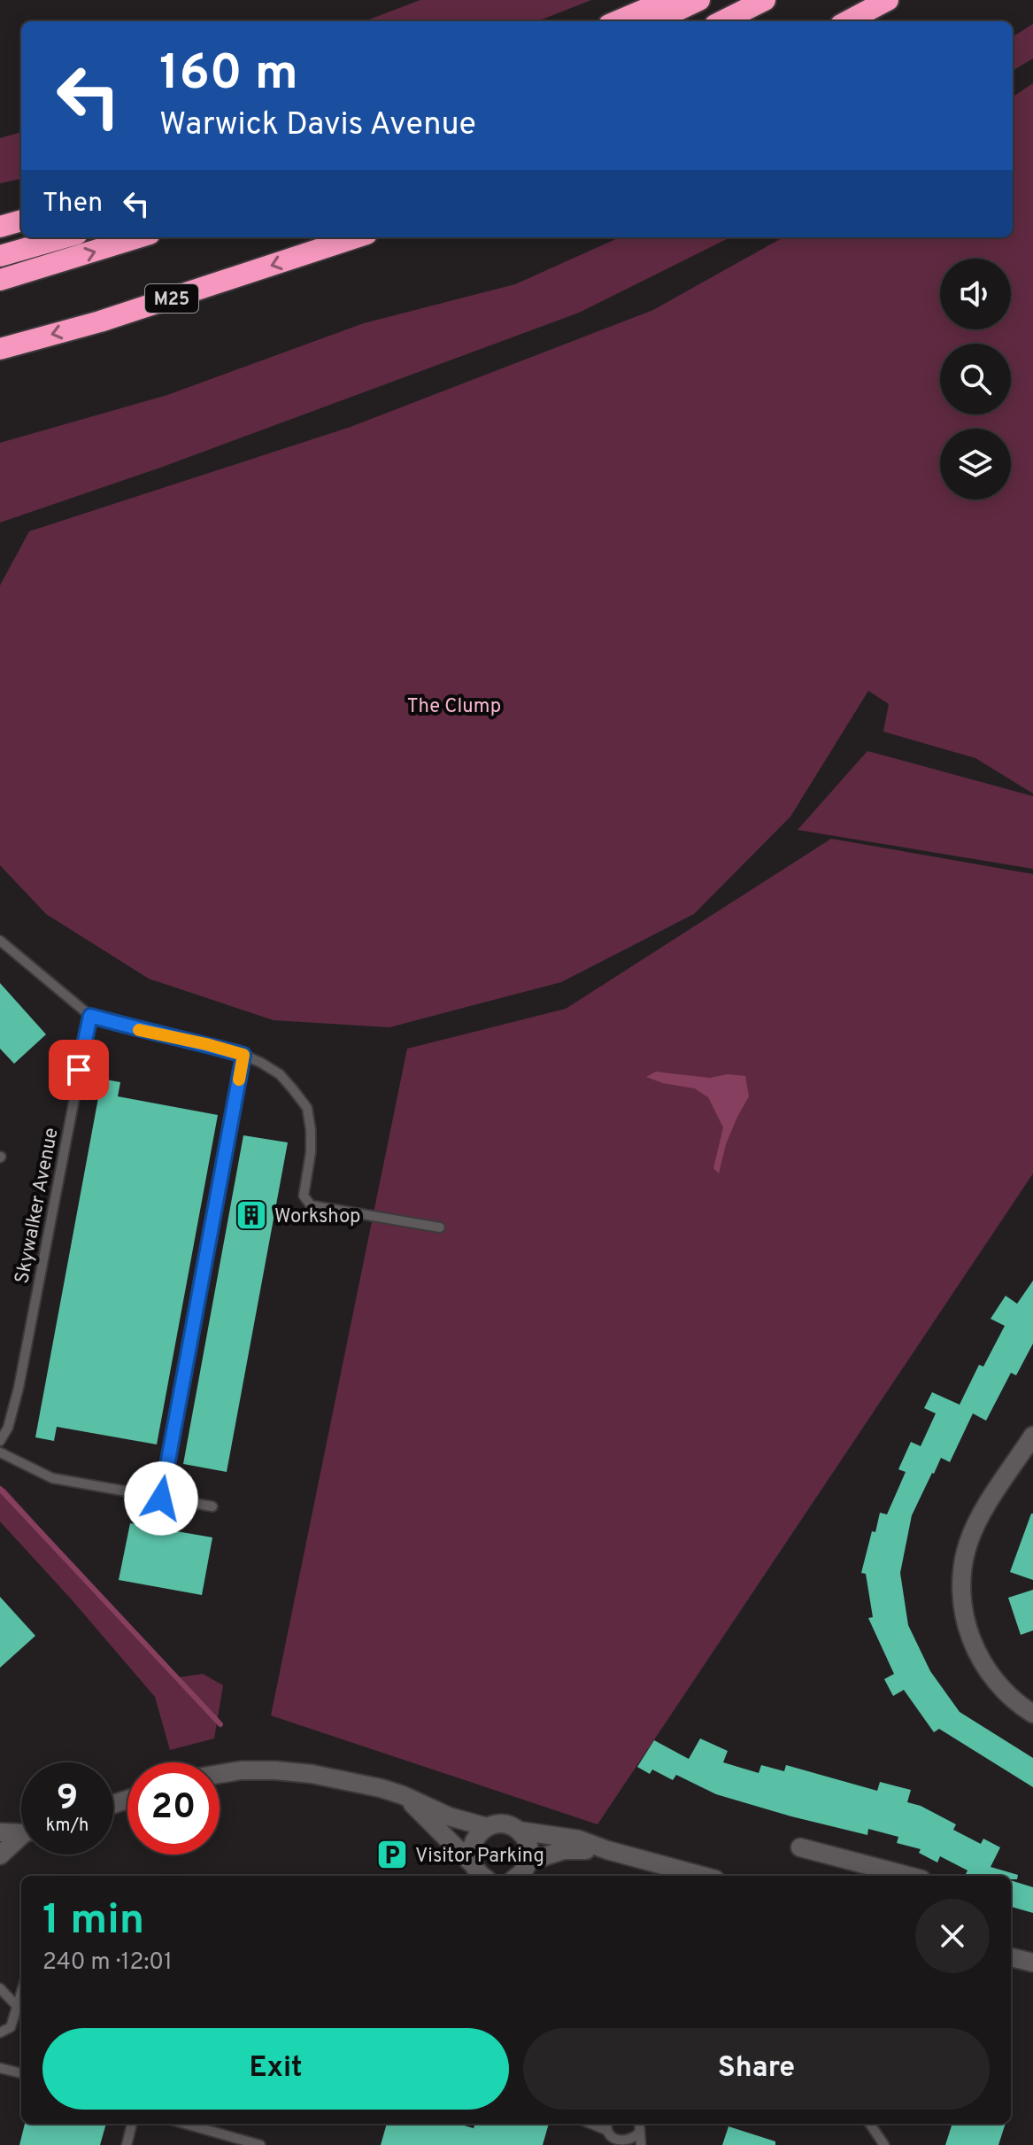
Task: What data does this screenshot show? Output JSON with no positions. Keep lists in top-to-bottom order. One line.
{"streets":{"highway":["M25"],"lane":["Skywalker Avenue"]},"parks":["The Clump"],"places":{"building":["Workshop"],"parking":["Visitor Parking"]},"page":{"turn":["160 m","Warwick Davis Avenue"],"then":"Then","speed":"9 km/h","limit":"20","heading":["1 min","240 m · 12:01"],"buttons":["Exit","Share"]}}
